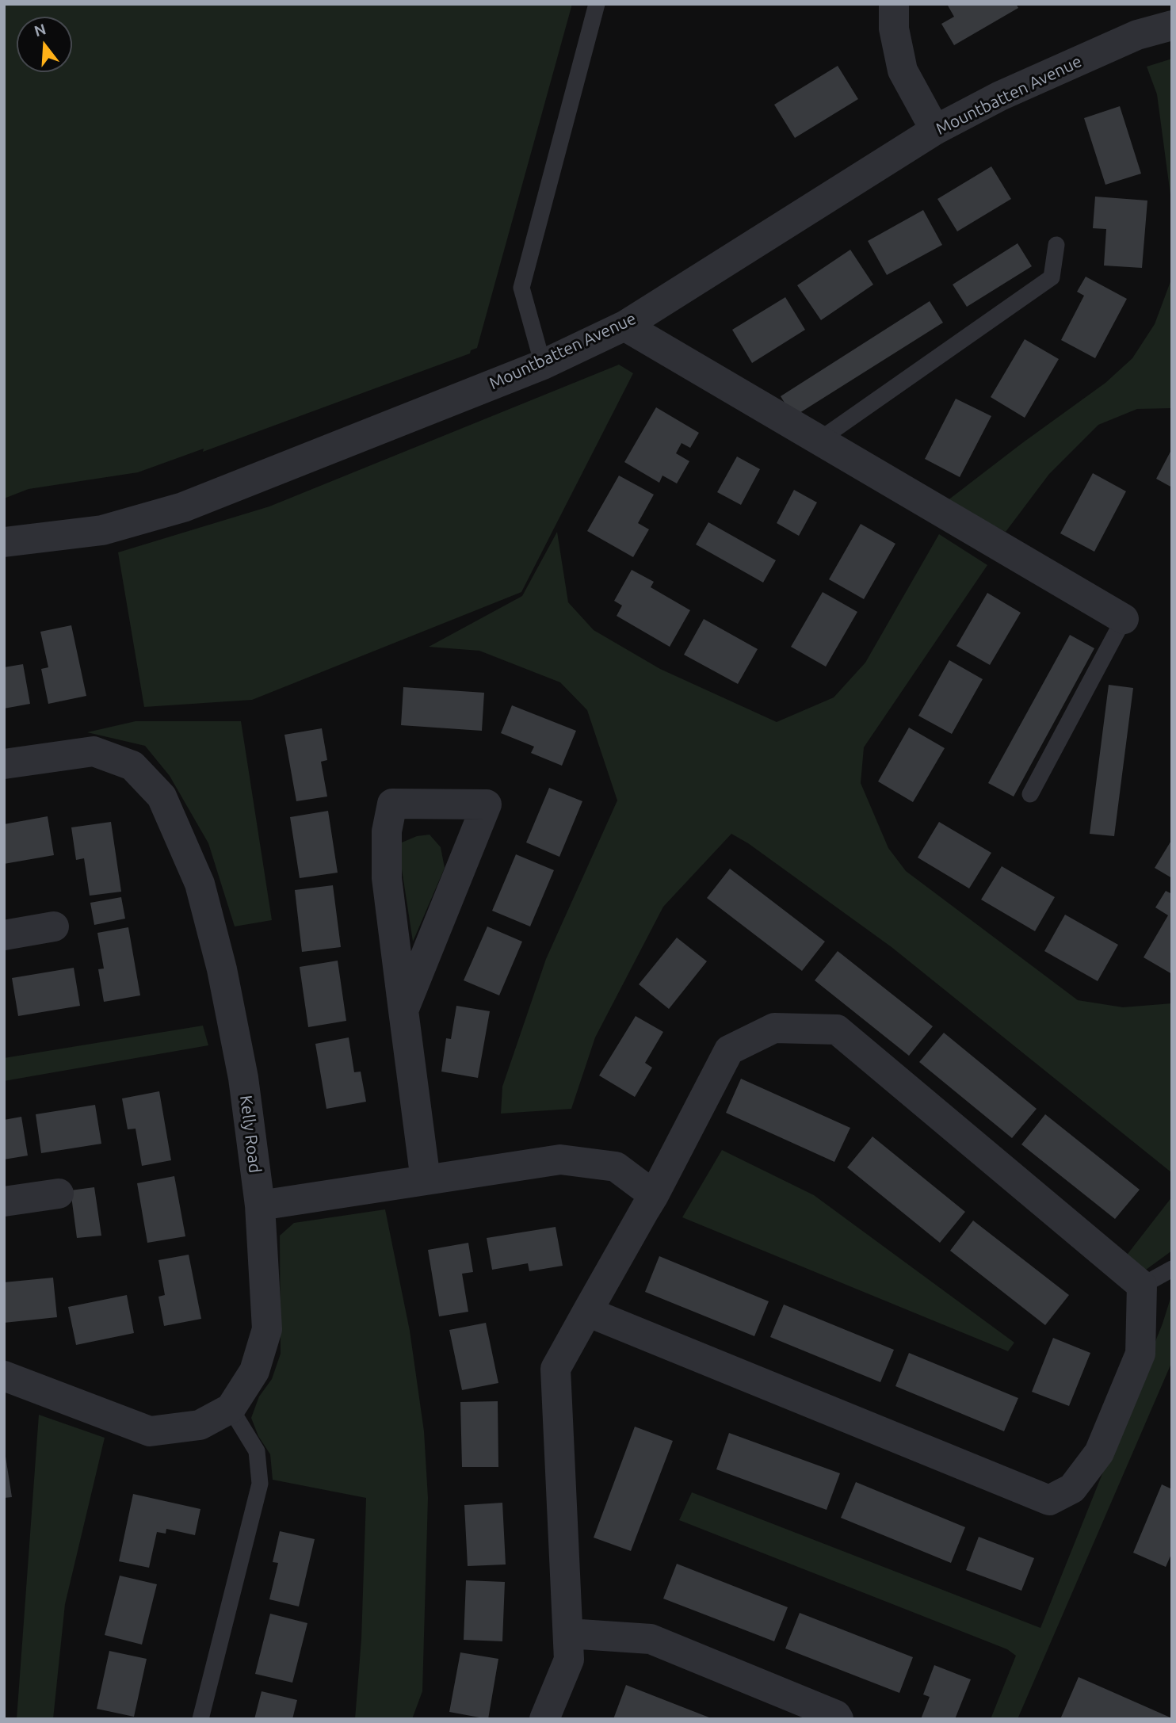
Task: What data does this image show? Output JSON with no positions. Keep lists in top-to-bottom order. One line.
{"streets":{"street":["Mountbatten Avenue","Kelly Road"]},"north":"top"}
